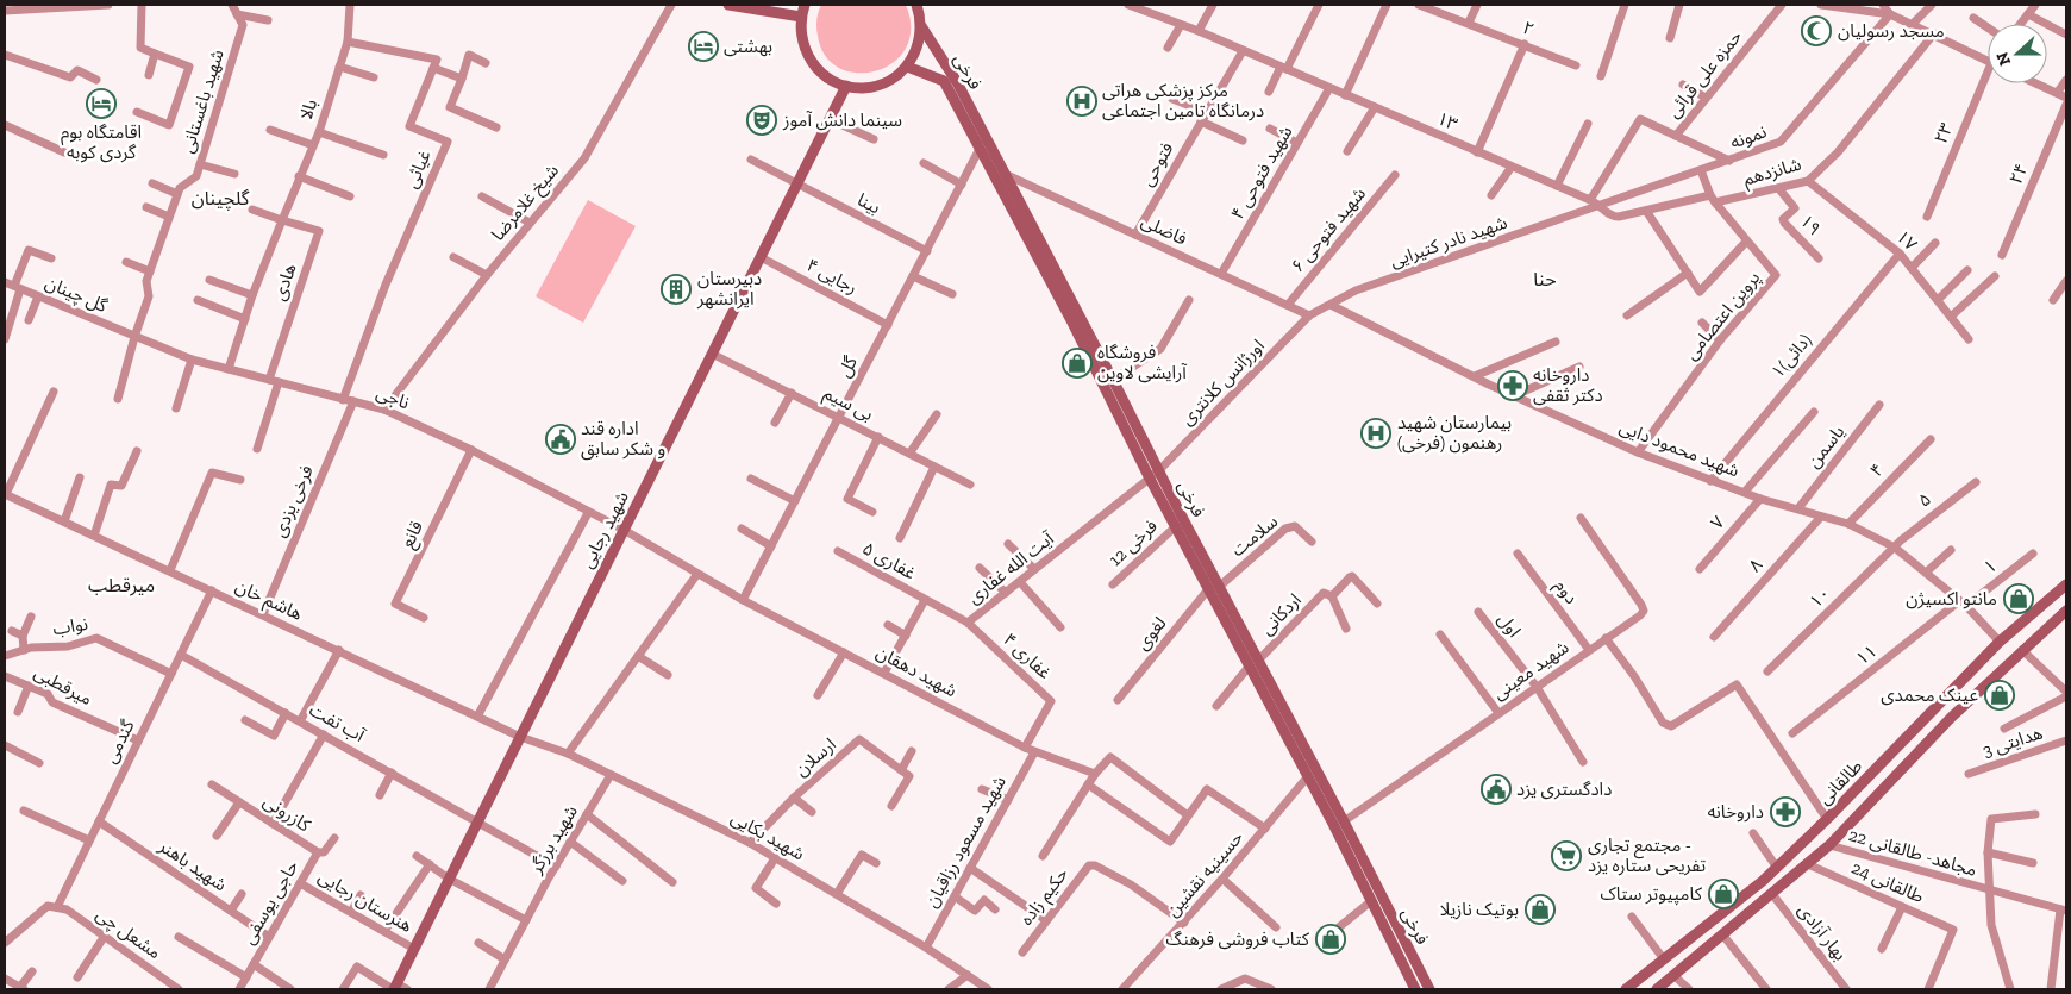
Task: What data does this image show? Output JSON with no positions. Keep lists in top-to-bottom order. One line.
{"streets":{"main road":["فرخی","شهید رجایی","طالقانی"],"street":["۲","حمزه علی قرائی","شهید باغستانی","بالا","۱۳","۲۳","نمونه","فتوحی","غیاثی","شانزدهم","شهید فتوحی ۴","۲۴","شیخ غلامرضا","بینا","۱۹","فاضلی","شهید فتوحی ۶","۱۷","شهید نادر کتیرایی","رجایی ۴","هادی","گل چینان","پروین اعتصامی","۱(دائی)","گل","اورژانس کلانتری","ناجی","بی سیم","یاسمن","شهید محمود دایی","۴","۵","فرخی یزدی","۷","قانع","سلامت","فرخی 12","غفاری ۵","۸","۱","آیت الله غفاری","دوم","۱۰","هاشم خان","اردکانی","اول","نواب","لغوی","۱۱","غفاری ۴","شهید معینی","شهید دهقان","میرقطبی","آب تفت","گندمی","هدایتی 3","ارسلان","کازرونی","شهید بکایی","شهید برزگر","شهید مسعود رزاقیان","مجاهد- طالقانی 22","شهید باهنر","حسینیه نقشین","طالقانی 24","حکیم زاده","هنرستان رجایی","حاجی یوسفی","بهار آزادی","مشعل چی"]},"crossings":[["فرخی","فاضلی"],["فرخی","گل"],["فرخی","اورژانس کلانتری"],["فرخی","سلامت"],["فرخی","فرخی 12"],["فرخی","آیت الله غفاری"],["فرخی","اردکانی"],["فرخی","لغوی"],["فرخی","شهید معینی"],["فرخی","حسینیه نقشین"],["شهید باغستانی","گل چینان"],["شهید باغستانی","ناجی"],["بالا","هادی"],["بالا","ناجی"],["۱۳","نمونه"],["۱۳","فتوحی"],["۱۳","شانزدهم"],["۱۳","شهید فتوحی ۴"],["۱۳","شهید نادر کتیرایی"],["نمونه","شانزدهم"],["نمونه","شهید نادر کتیرایی"],["نمونه","پروین اعتصامی"],["فتوحی","فاضلی"],["غیاثی","ناجی"],["شانزدهم","۱۹"],["شانزدهم","۱۷"],["شانزدهم","شهید نادر کتیرایی"],["شانزدهم","پروین اعتصامی"],["شهید فتوحی ۴","فاضلی"],["شیخ غلامرضا","ناجی"],["بینا","گل"],["بینا","شهید رجایی"],["فاضلی","شهید فتوحی ۶"],["فاضلی","شهید نادر کتیرایی"],["فاضلی","اورژانس کلانتری"],["۱۷","۱(دائی)"],["شهید نادر کتیرایی","اورژانس کلانتری"],["شهید نادر کتیرایی","شهید محمود دایی"],["رجایی ۴","گل"],["رجایی ۴","شهید رجایی"],["هادی","ناجی"],["گل چینان","ناجی"],["پروین اعتصامی","شهید محمود دایی"],["۱(دائی)","شهید محمود دایی"],["گل","بی سیم"],["گل","شهید دهقان"],["اورژانس کلانتری","آیت الله غفاری"],["ناجی","فرخی یزدی"],["ناجی","شهید رجایی"],["ناجی","قانع"],["ناجی","شهید دهقان"],["بی سیم","شهید رجایی"],["یاسمن","شهید محمود دایی"],["شهید محمود دایی","۴"],["شهید محمود دایی","۵"],["شهید محمود دایی","۷"],["شهید محمود دایی","۸"],["شهید محمود دایی","۱"],["شهید محمود دایی","۱۰"],["شهید محمود دایی","۱۱"],["شهید محمود دایی","طالقانی"],["۵","۱۰"],["فرخی یزدی","هاشم خان"],["شهید رجایی","هاشم خان"],["شهید رجایی","شهید دهقان"],["شهید رجایی","آب تفت"],["شهید رجایی","شهید بکایی"],["شهید رجایی","هنرستان رجایی"],["سلامت","لغوی"],["غفاری ۵","آیت الله غفاری"],["۱","۱۱"],["آیت الله غفاری","غفاری ۴"],["دوم","شهید معینی"],["هاشم خان","گندمی"],["هاشم خان","شهید بکایی"],["اول","شهید معینی"],["نواب","گندمی"],["غفاری ۴","شهید دهقان"],["شهید دهقان","شهید مسعود رزاقیان"],["میرقطبی","گندمی"],["آب تفت","گندمی"],["آب تفت","شهید برزگر"],["گندمی","شهید باهنر"],["گندمی","مشعل چی"],["ارسلان","شهید بکایی"],["طالقانی","مجاهد- طالقانی 22"],["طالقانی","طالقانی 24"],["طالقانی","بهار آزادی"],["کازرونی","حاجی یوسفی"],["شهید بکایی","شهید برزگر"],["شهید بکایی","شهید مسعود رزاقیان"],["شهید باهنر","حاجی یوسفی"],["حسینیه نقشین","حکیم زاده"],["هنرستان رجایی","حاجی یوسفی"]],"districts":["گلچینان","حنا","میرقطب"],"places":{"mosque":["مسجد رسولیان"],"hotel":["بهشتی","اقامتگاه بوم گردی کوبه"],"hospital":["مرکز پزشکی هراتی درمانگاه تامین اجتماعی","بیمارستان شهید رهنمون (فرخی)"],"theatre":["سینما دانش آموز"],"building":["دبیرستان ایرانشهر"],"shop":["فروشگاه آرایشی لاوین","مانتو اكسيژن","عینک محمدی","کامپیوتر ستاک","بوتیک نازیلا","کتاب فروشی فرهنگ"],"pharmacy":["داروخانه دکتر ثقفی","داروخانه"],"public building":["اداره قند و شکر سابق","دادگستری یزد"],"supermarket":["مجتمع تجاری - تفریحی ستاره یزد"]},"north":"left"}
